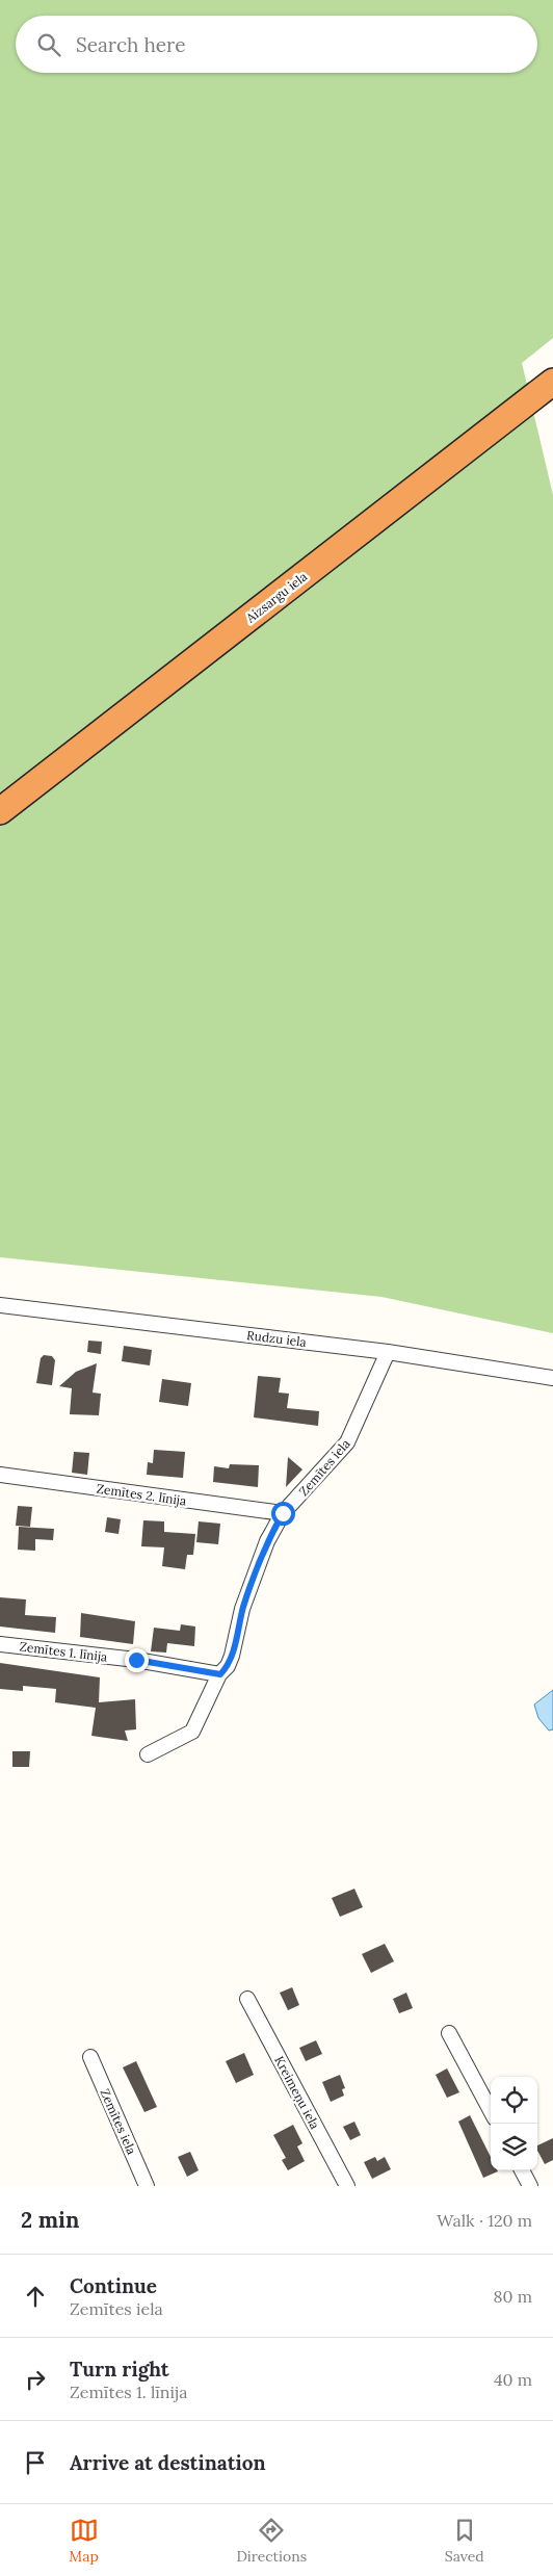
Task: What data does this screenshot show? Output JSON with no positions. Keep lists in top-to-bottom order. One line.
{"streets":{"highway":["Aizsargu iela"],"street":["Rudzu iela","Zemītes iela","Zemītes 2. līnija","Zemītes 1. līnija","Kreimeņu iela"]},"crossings":[["Rudzu iela","Zemītes iela"],["Zemītes iela","Zemītes 2. līnija"],["Zemītes iela","Zemītes 1. līnija"]],"page":{"search":"Search here","heading":["2 min","Walk · 120 m"],"list":[["Continue","Zemītes iela","80 m"],["Turn right","Zemītes 1. līnija","40 m"],"Arrive at destination"],"nav":["Map","Directions","Saved"]}}
